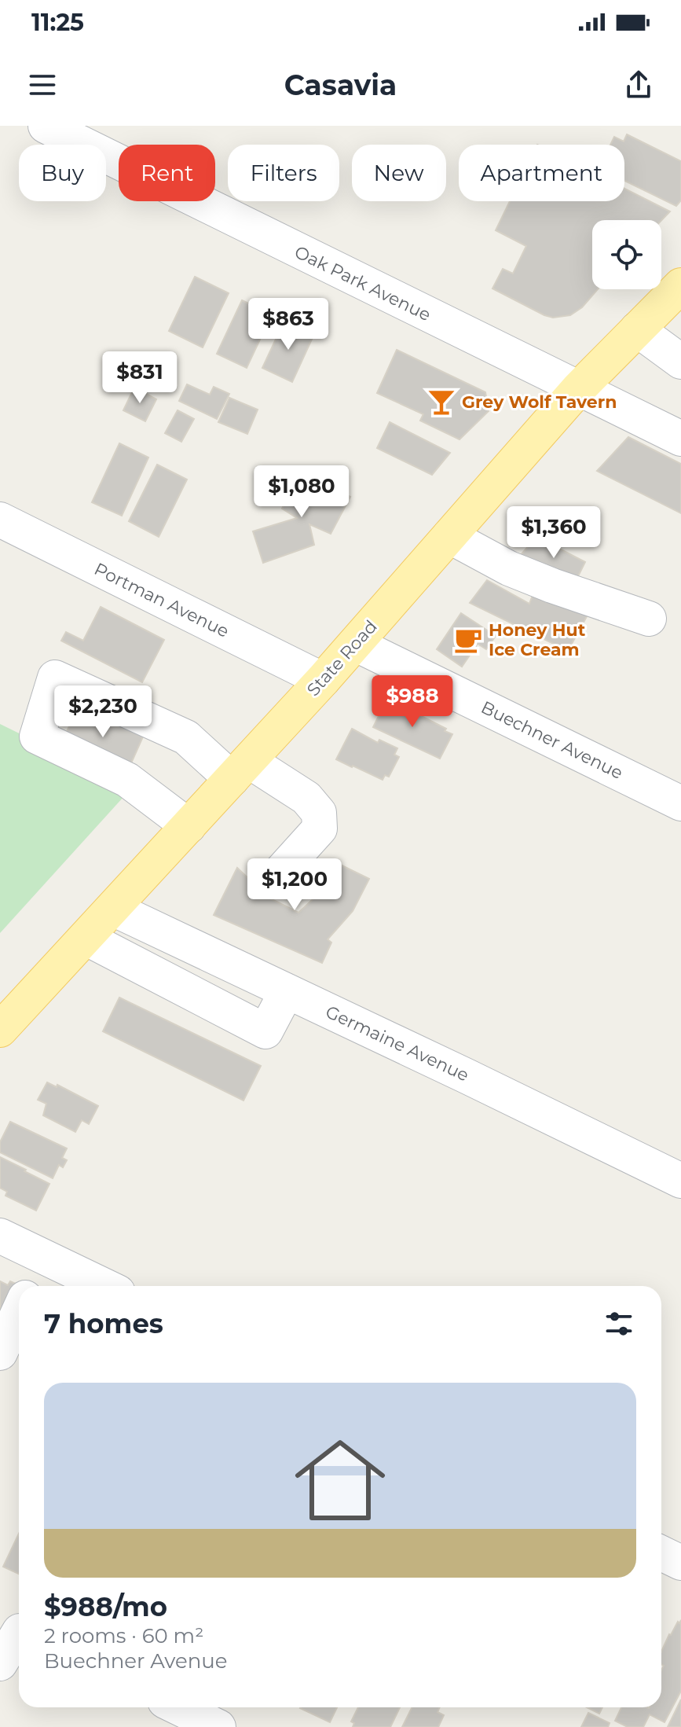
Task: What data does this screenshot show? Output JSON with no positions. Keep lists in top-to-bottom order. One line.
{"streets":{"main road":["State Road"],"street":["Oak Park Avenue","Portman Avenue","Buechner Avenue","Germaine Avenue"]},"crossings":[["Oak Park Avenue","State Road"],["Portman Avenue","State Road"],["State Road","Buechner Avenue"],["State Road","Germaine Avenue"]],"places":{"bar":["Grey Wolf Tavern"],"cafe":["Honey Hut Ice Cream"]},"page":{"status":"11:25","header":"Casavia","chip":["Buy","Rent","Filters","New","Apartment"],"price":["$863","$831","$1,080","$1,360","$988","$2,230","$1,200"],"heading":"7 homes","list":[{"name":"$988/mo","note":"2 rooms · 60 m² · Buechner Avenue"}]}}
